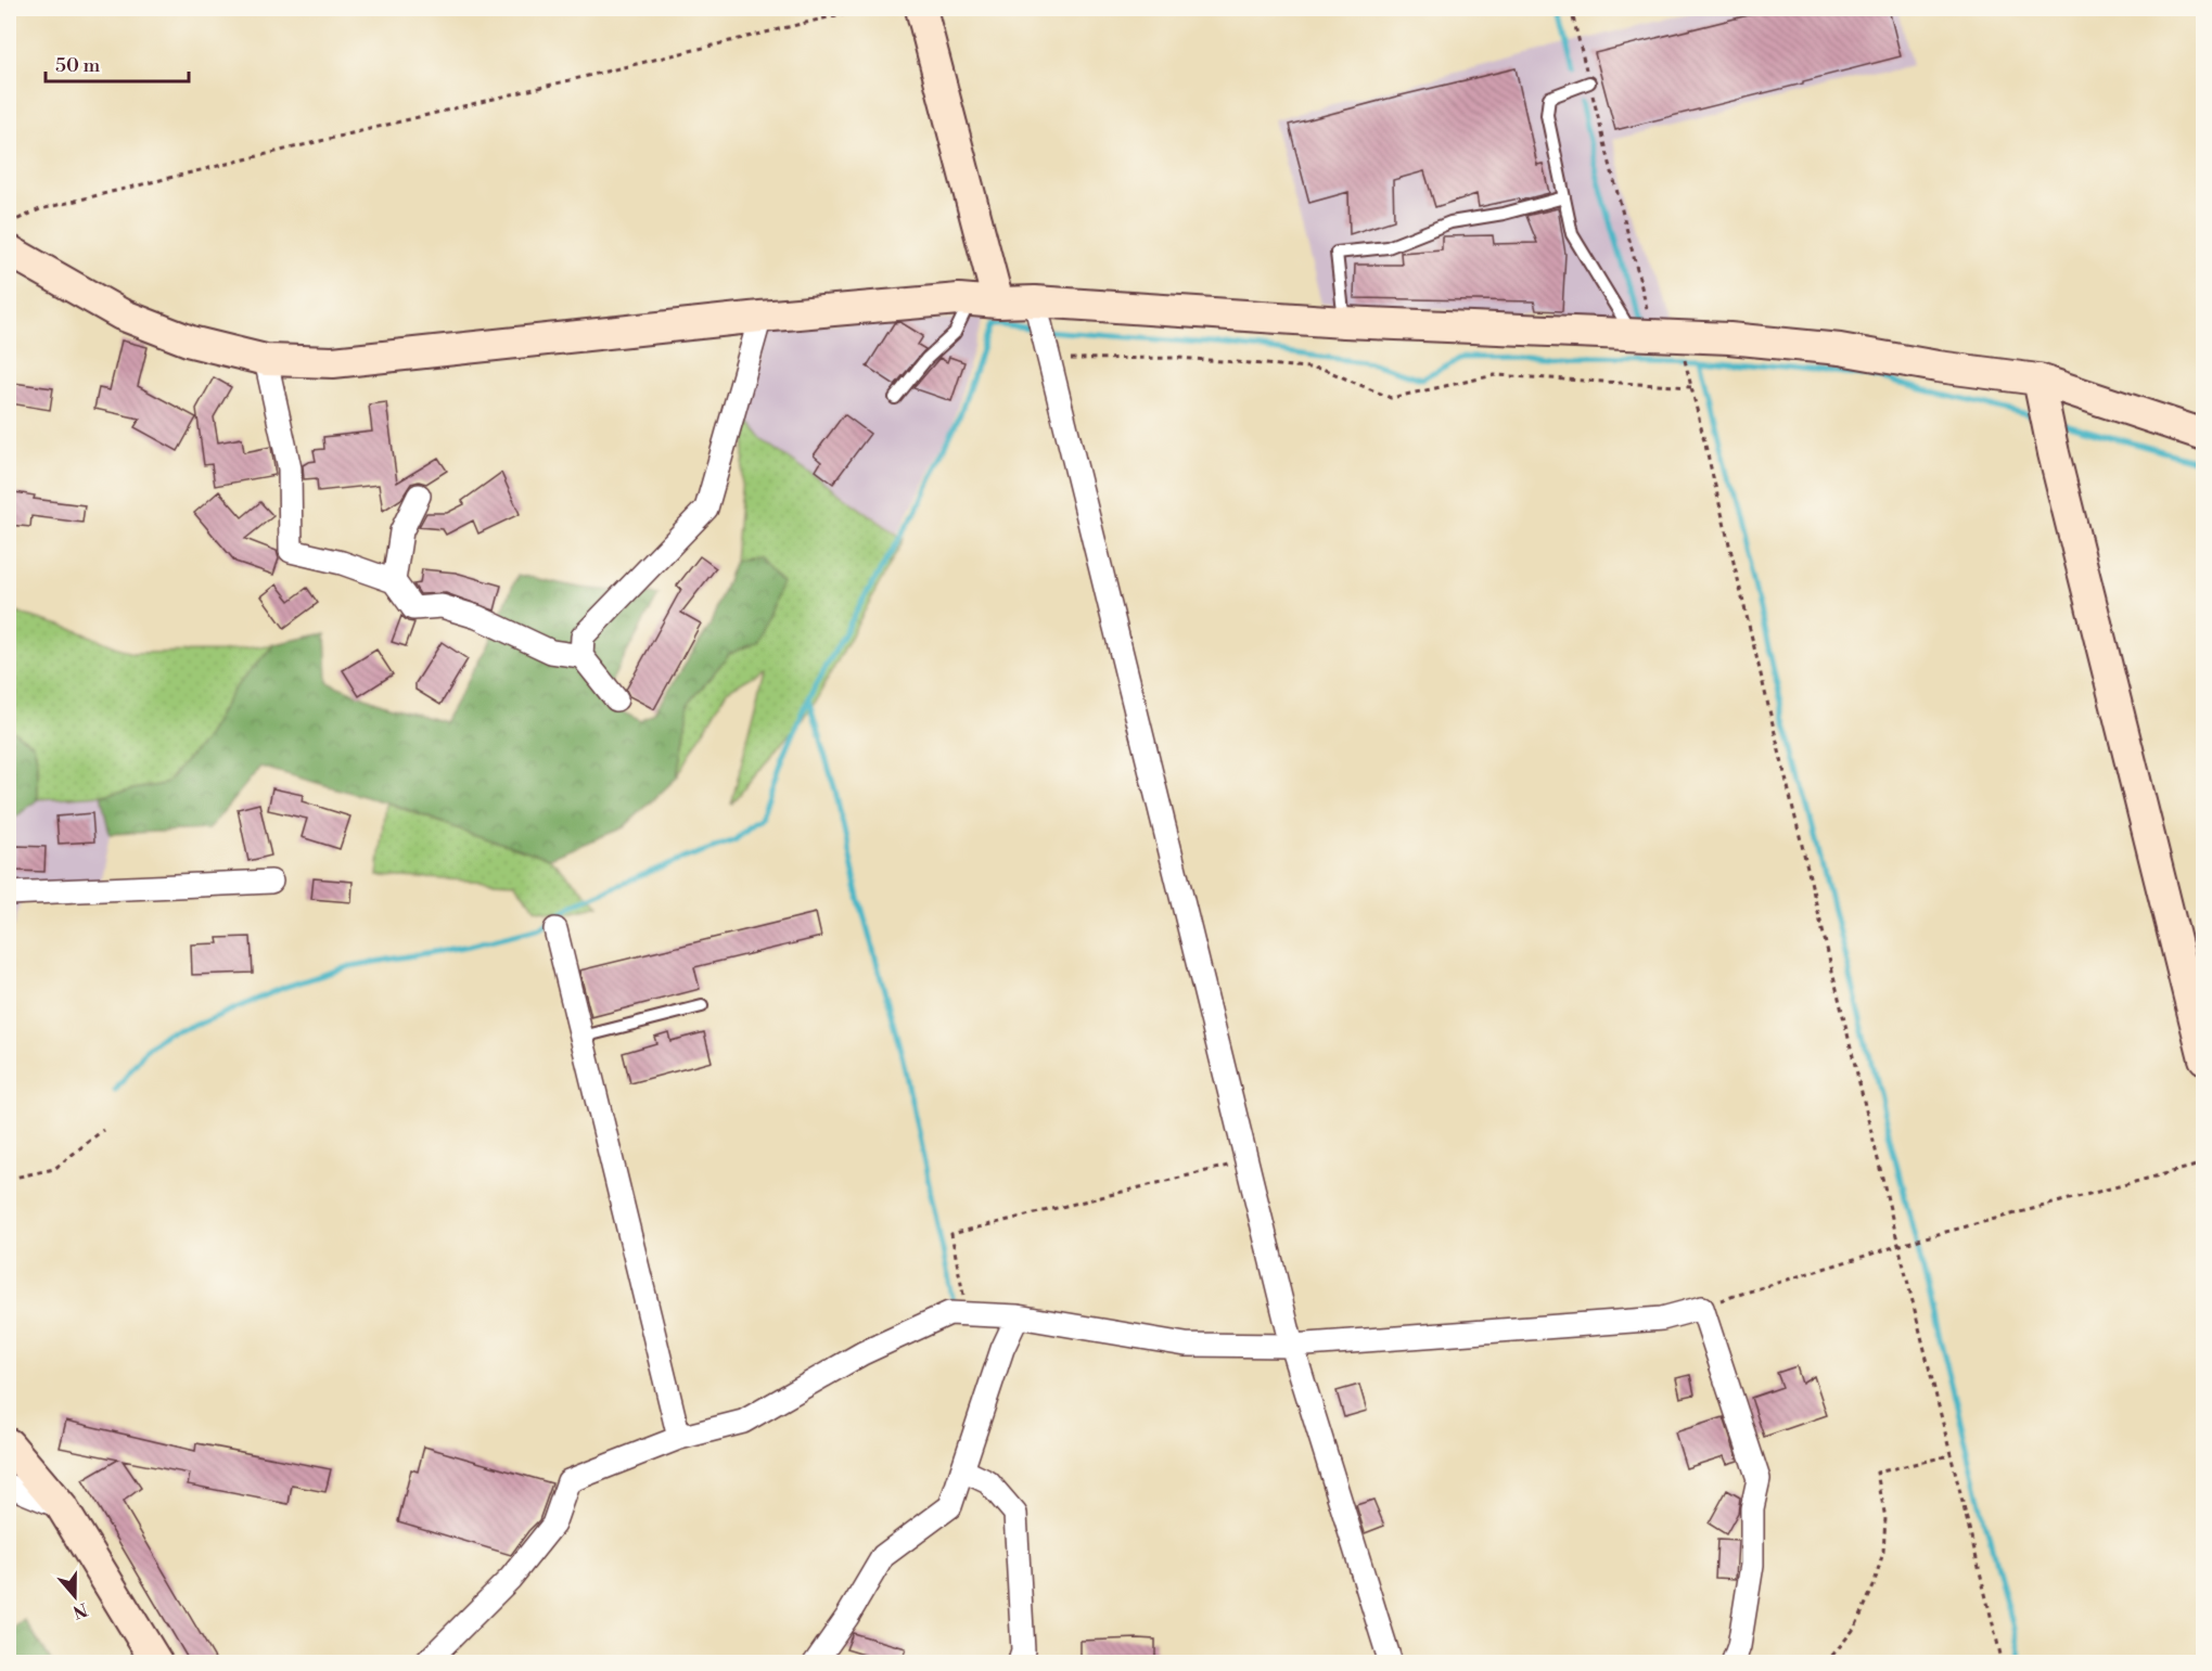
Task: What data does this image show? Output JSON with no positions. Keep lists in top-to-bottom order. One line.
{"scale_bar":"50 m","north":"bottom"}
